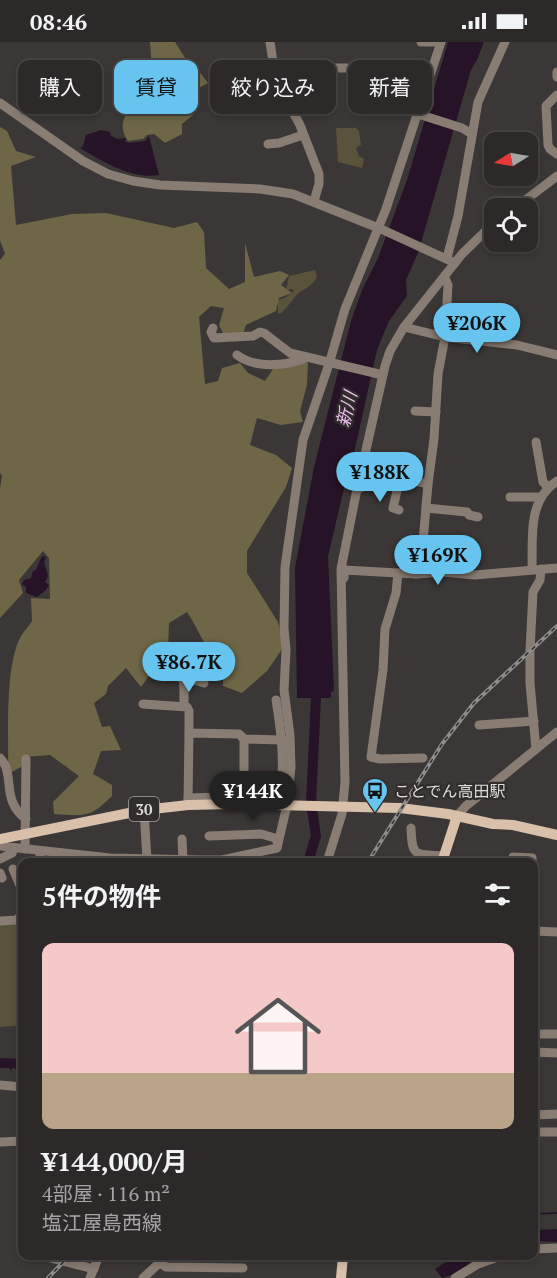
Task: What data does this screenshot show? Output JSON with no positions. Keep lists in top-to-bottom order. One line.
{"streets":{"main road":["30"]},"water":["新川"],"places":{"bus stop":["ことでん高田駅"]},"north":"left","page":{"status":"08:46","chip":["購入","賃貸","絞り込み","新着"],"price":["¥206K","¥188K","¥169K","¥86.7K","¥144K"],"heading":"5件の物件","list":[{"name":"¥144,000/月","note":"4部屋 · 116 m² · 塩江屋島西線"}]}}
